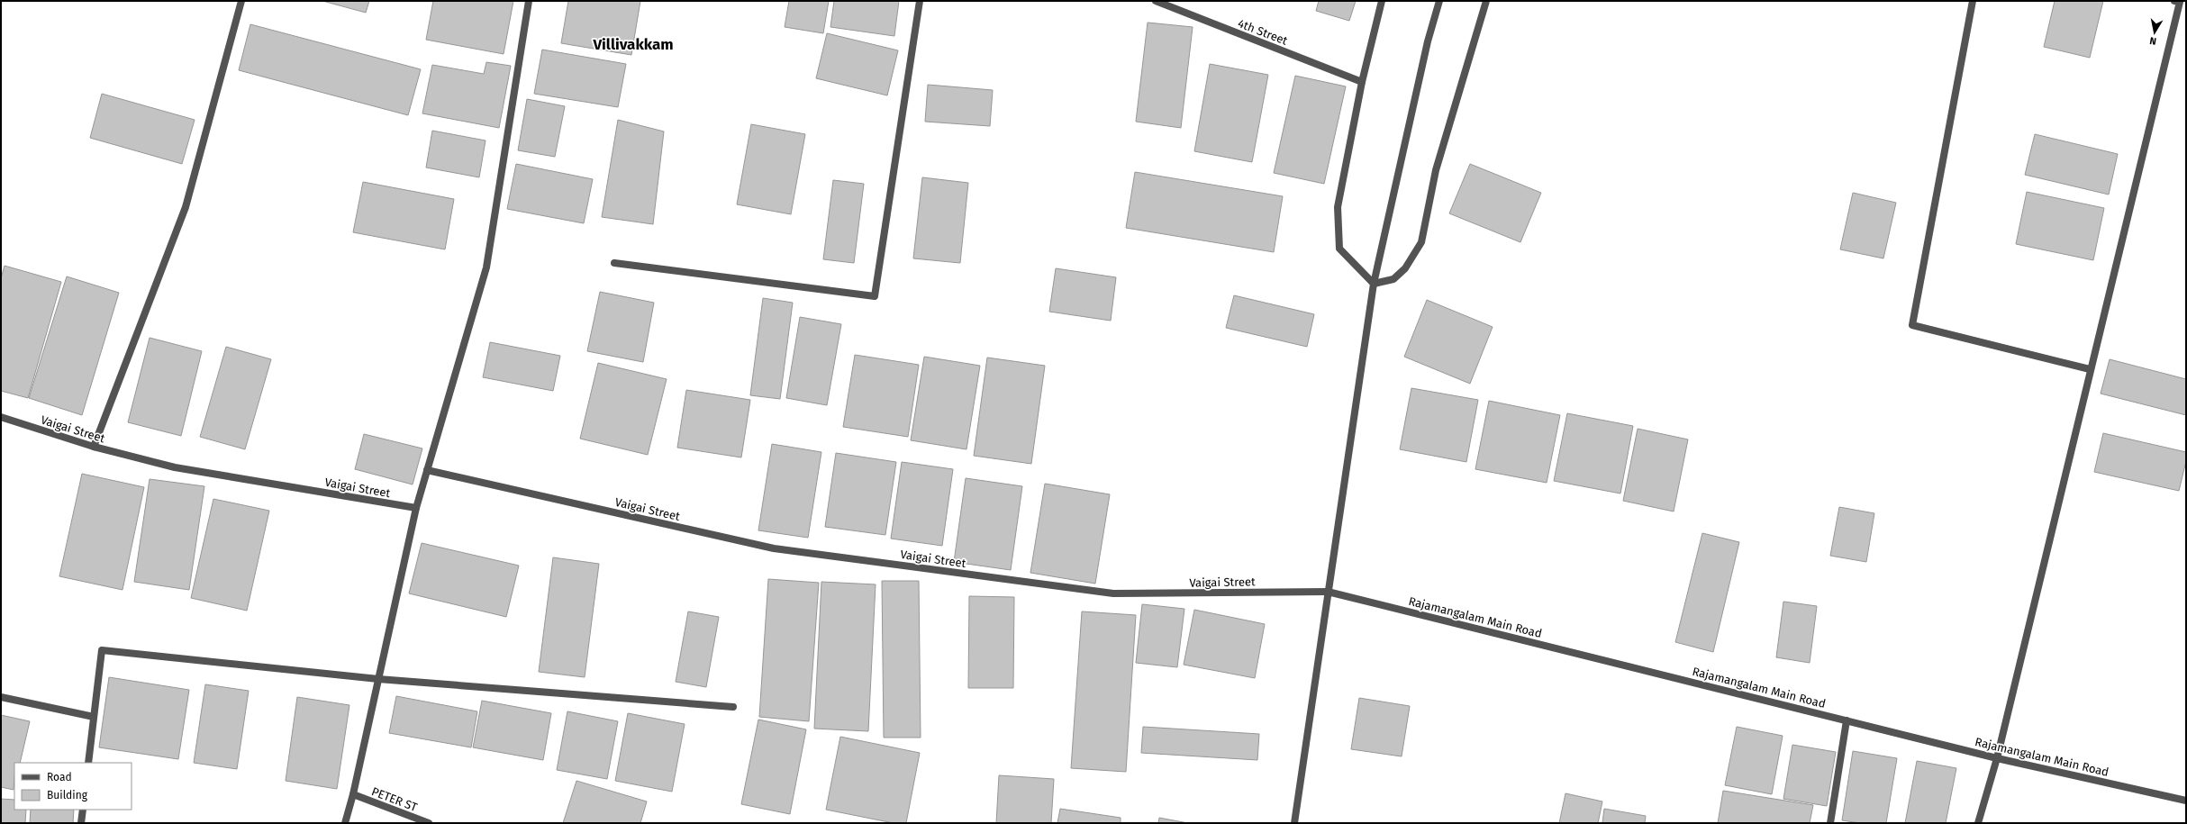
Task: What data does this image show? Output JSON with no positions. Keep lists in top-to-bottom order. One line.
{"streets":{"street":["4th Street","Vaigai Street","Rajamangalam Main Road","PETER ST"]},"crossings":[["Vaigai Street","Rajamangalam Main Road"]],"districts":["Villivakkam"],"legend":["Road","Building"],"north":"bottom"}
